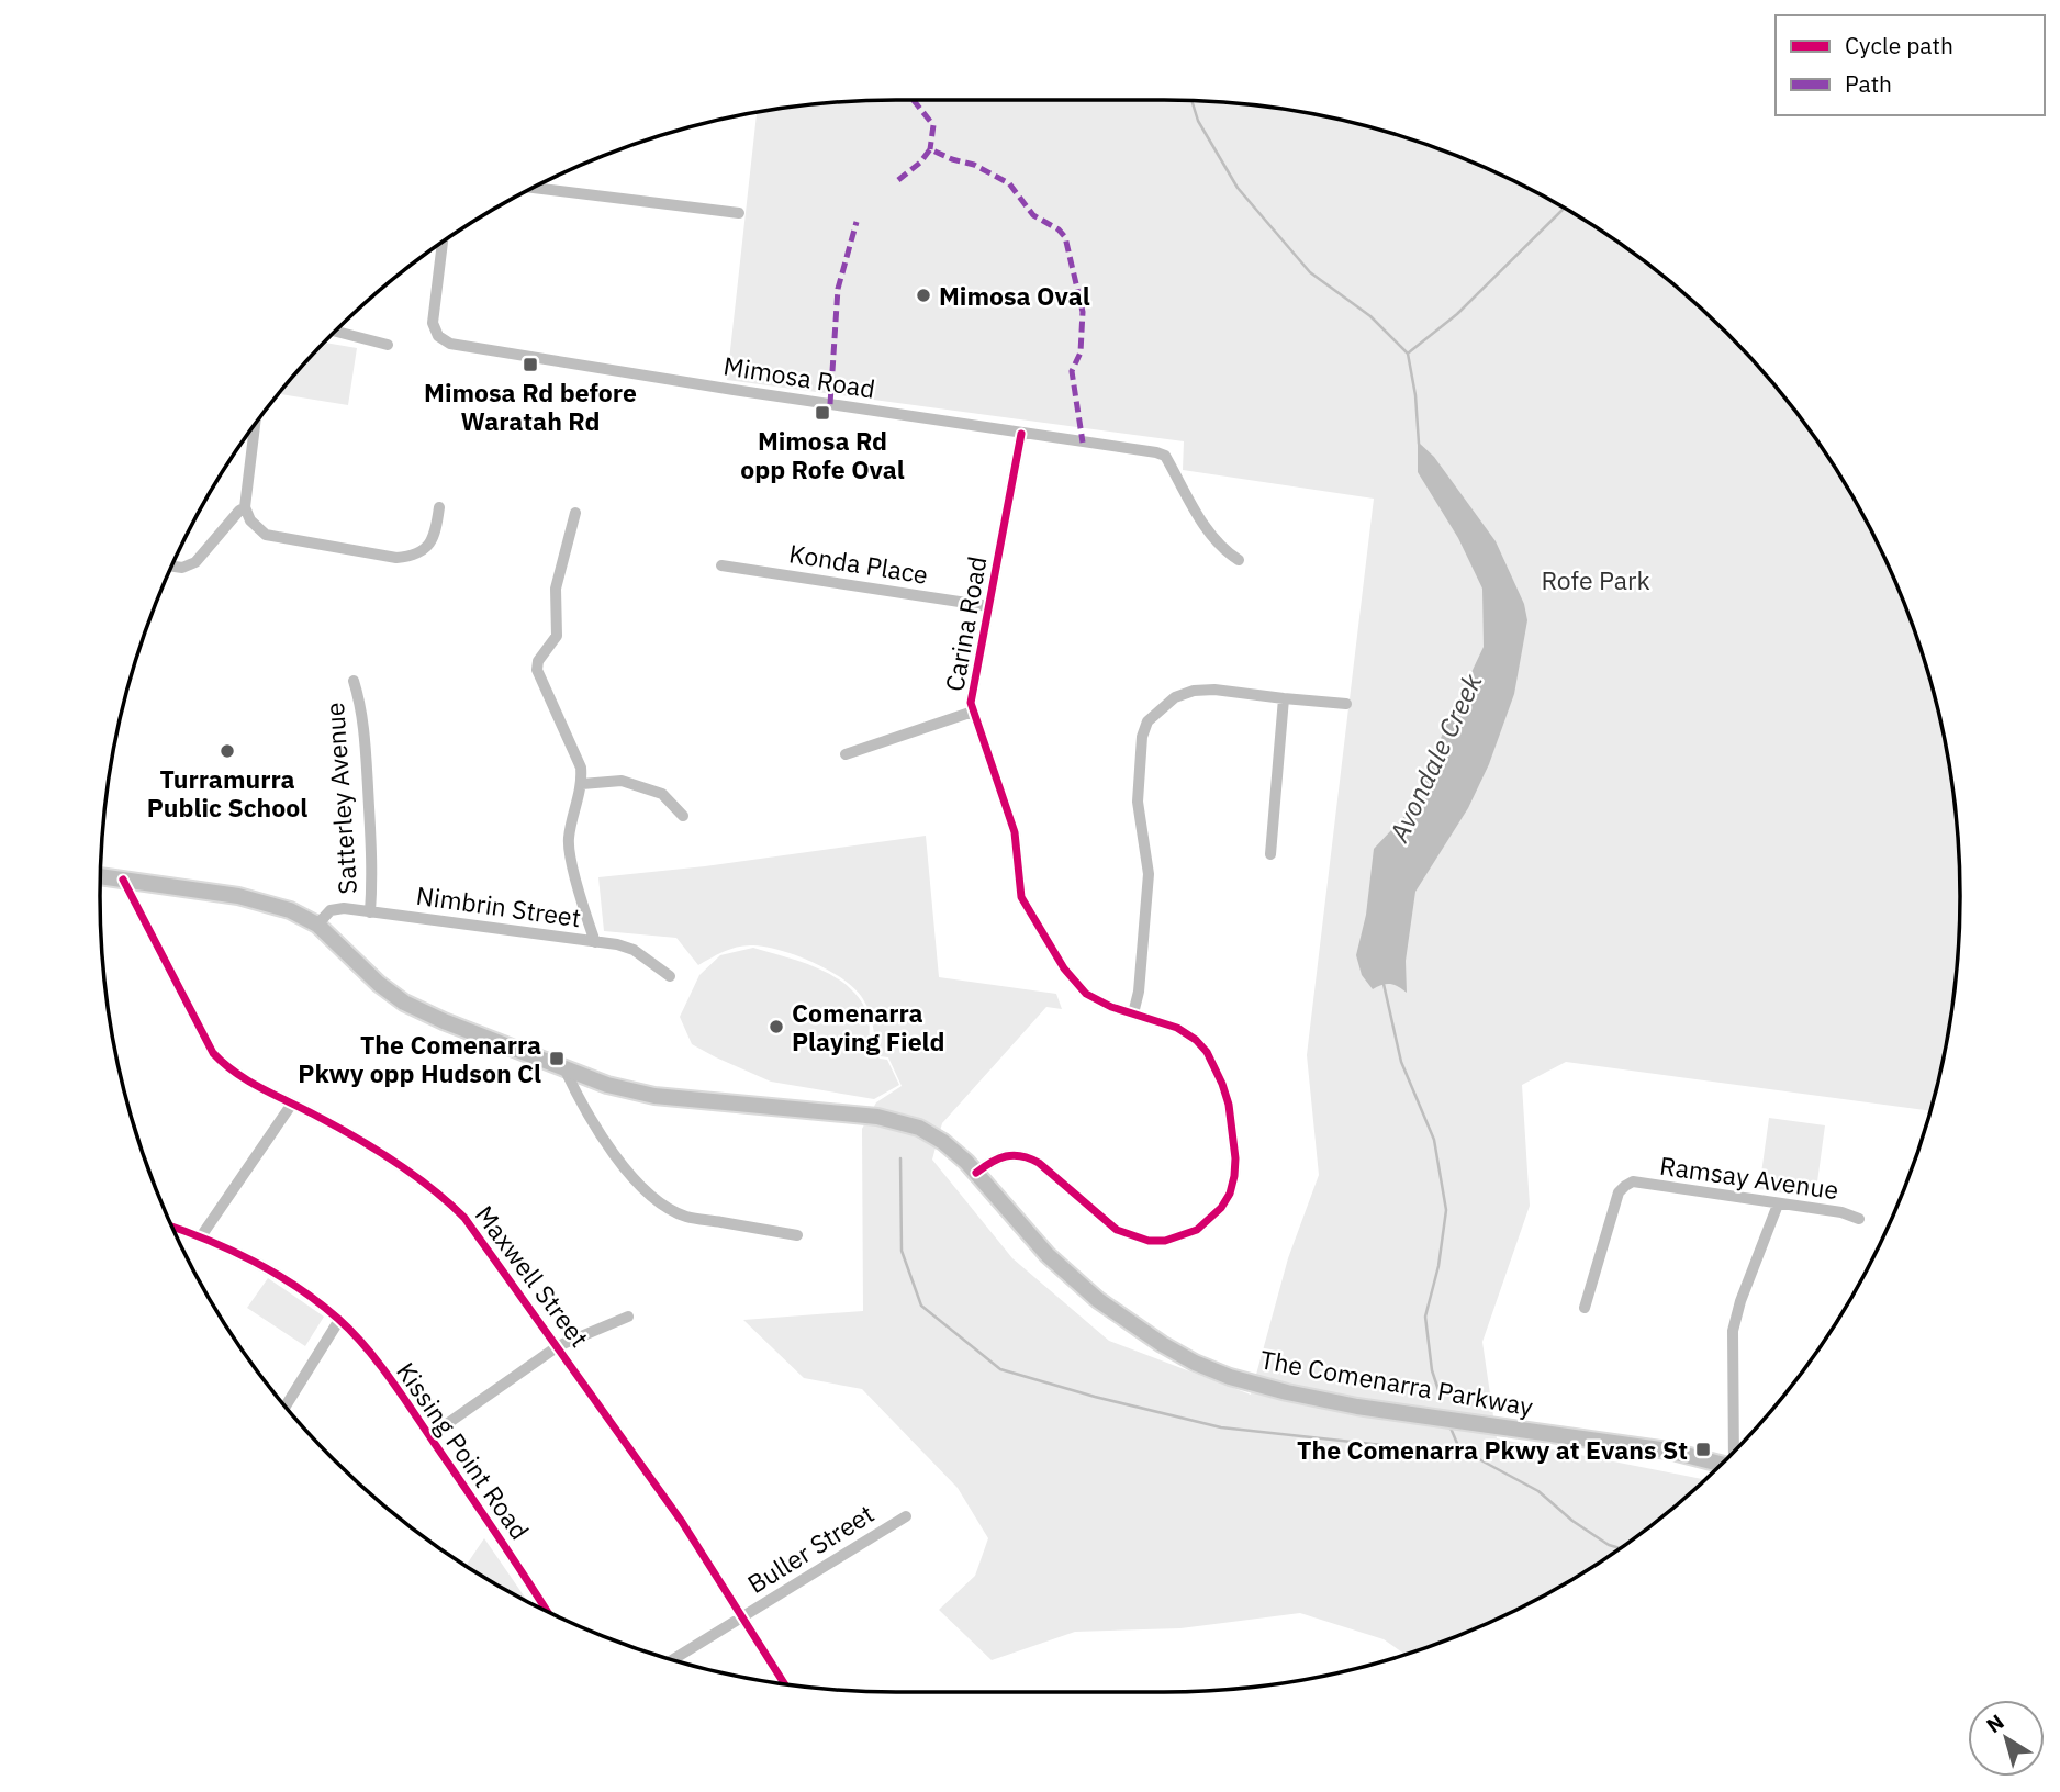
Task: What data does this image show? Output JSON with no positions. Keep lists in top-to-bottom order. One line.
{"streets":{"main road":["The Comenarra Parkway"],"street":["Mimosa Road","Konda Place","Carina Road","Satterley Avenue","Nimbrin Street","Ramsay Avenue","Maxwell Street","Kissing Point Road","Buller Street"]},"crossings":[["Mimosa Road","Carina Road"],["Konda Place","Carina Road"],["Satterley Avenue","Nimbrin Street"],["Nimbrin Street","The Comenarra Parkway"],["Maxwell Street","The Comenarra Parkway"],["Maxwell Street","Buller Street"]],"water":["Avondale Creek"],"parks":["Rofe Park"],"places":{"other":["Mimosa Oval","Turramurra Public School","Comenarra Playing Field"],"transit":["Mimosa Rd before Waratah Rd","Mimosa Rd opp Rofe Oval","The Comenarra Pkwy opp Hudson Cl","The Comenarra Pkwy at Evans St"]},"legend":["Cycle path","Path"],"north":"top left"}
